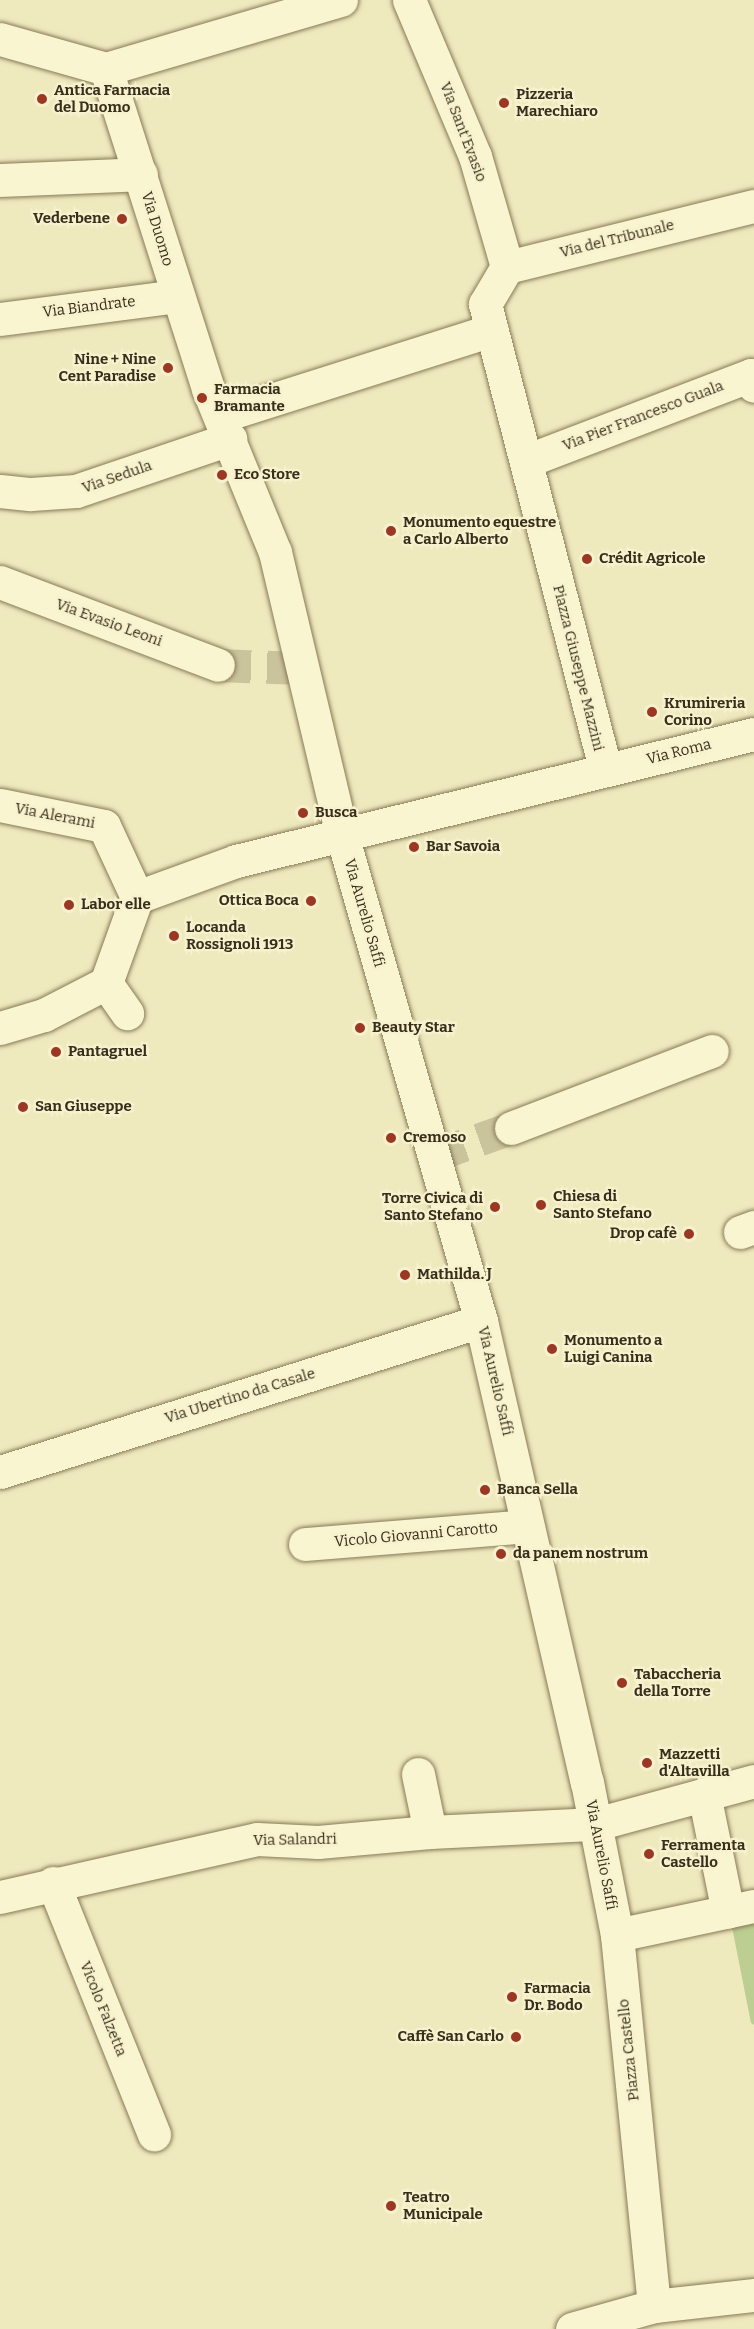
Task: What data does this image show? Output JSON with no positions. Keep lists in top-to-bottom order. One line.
{"streets":{"street":["Via Sant'Evasio","Via Duomo","Via del Tribunale","Via Biandrate","Via Pier Francesco Guala","Via Sedula","Via Evasio Leoni","Piazza Giuseppe Mazzini","Via Roma","Via Alerami","Via Aurelio Saffi","Via Ubertino da Casale","Vicolo Giovanni Carotto","Via Salandri","Vicolo Falzetta","Piazza Castello"]},"crossings":[["Via Sant'Evasio","Via del Tribunale"],["Via Sant'Evasio","Piazza Giuseppe Mazzini"],["Via Duomo","Via Biandrate"],["Via Duomo","Via Sedula"],["Via del Tribunale","Piazza Giuseppe Mazzini"],["Via Pier Francesco Guala","Piazza Giuseppe Mazzini"],["Piazza Giuseppe Mazzini","Via Roma"],["Piazza Giuseppe Mazzini","Via Alerami"],["Piazza Giuseppe Mazzini","Via Aurelio Saffi"],["Via Aurelio Saffi","Via Ubertino da Casale"],["Via Aurelio Saffi","Vicolo Giovanni Carotto"],["Via Aurelio Saffi","Via Salandri"],["Via Aurelio Saffi","Piazza Castello"],["Via Salandri","Vicolo Falzetta"]],"places":["Antica Farmacia del Duomo","Pizzeria Marechiaro","Vederbene","Nine + Nine Cent Paradise","Farmacia Bramante","Eco Store","Monumento equestre a Carlo Alberto","Crédit Agricole","Krumireria Corino","Busca","Bar Savoia","Ottica Boca","Labor elle","Locanda Rossignoli 1913","Beauty Star","Pantagruel","San Giuseppe","Cremoso","Chiesa di Santo Stefano","Torre Civica di Santo Stefano","Drop cafè","Mathilda. J","Monumento a Luigi Canina","Banca Sella","da panem nostrum","Tabaccheria della Torre","Mazzetti d'Altavilla","Ferramenta Castello","Farmacia Dr. Bodo","Caffè San Carlo","Teatro Municipale"]}
